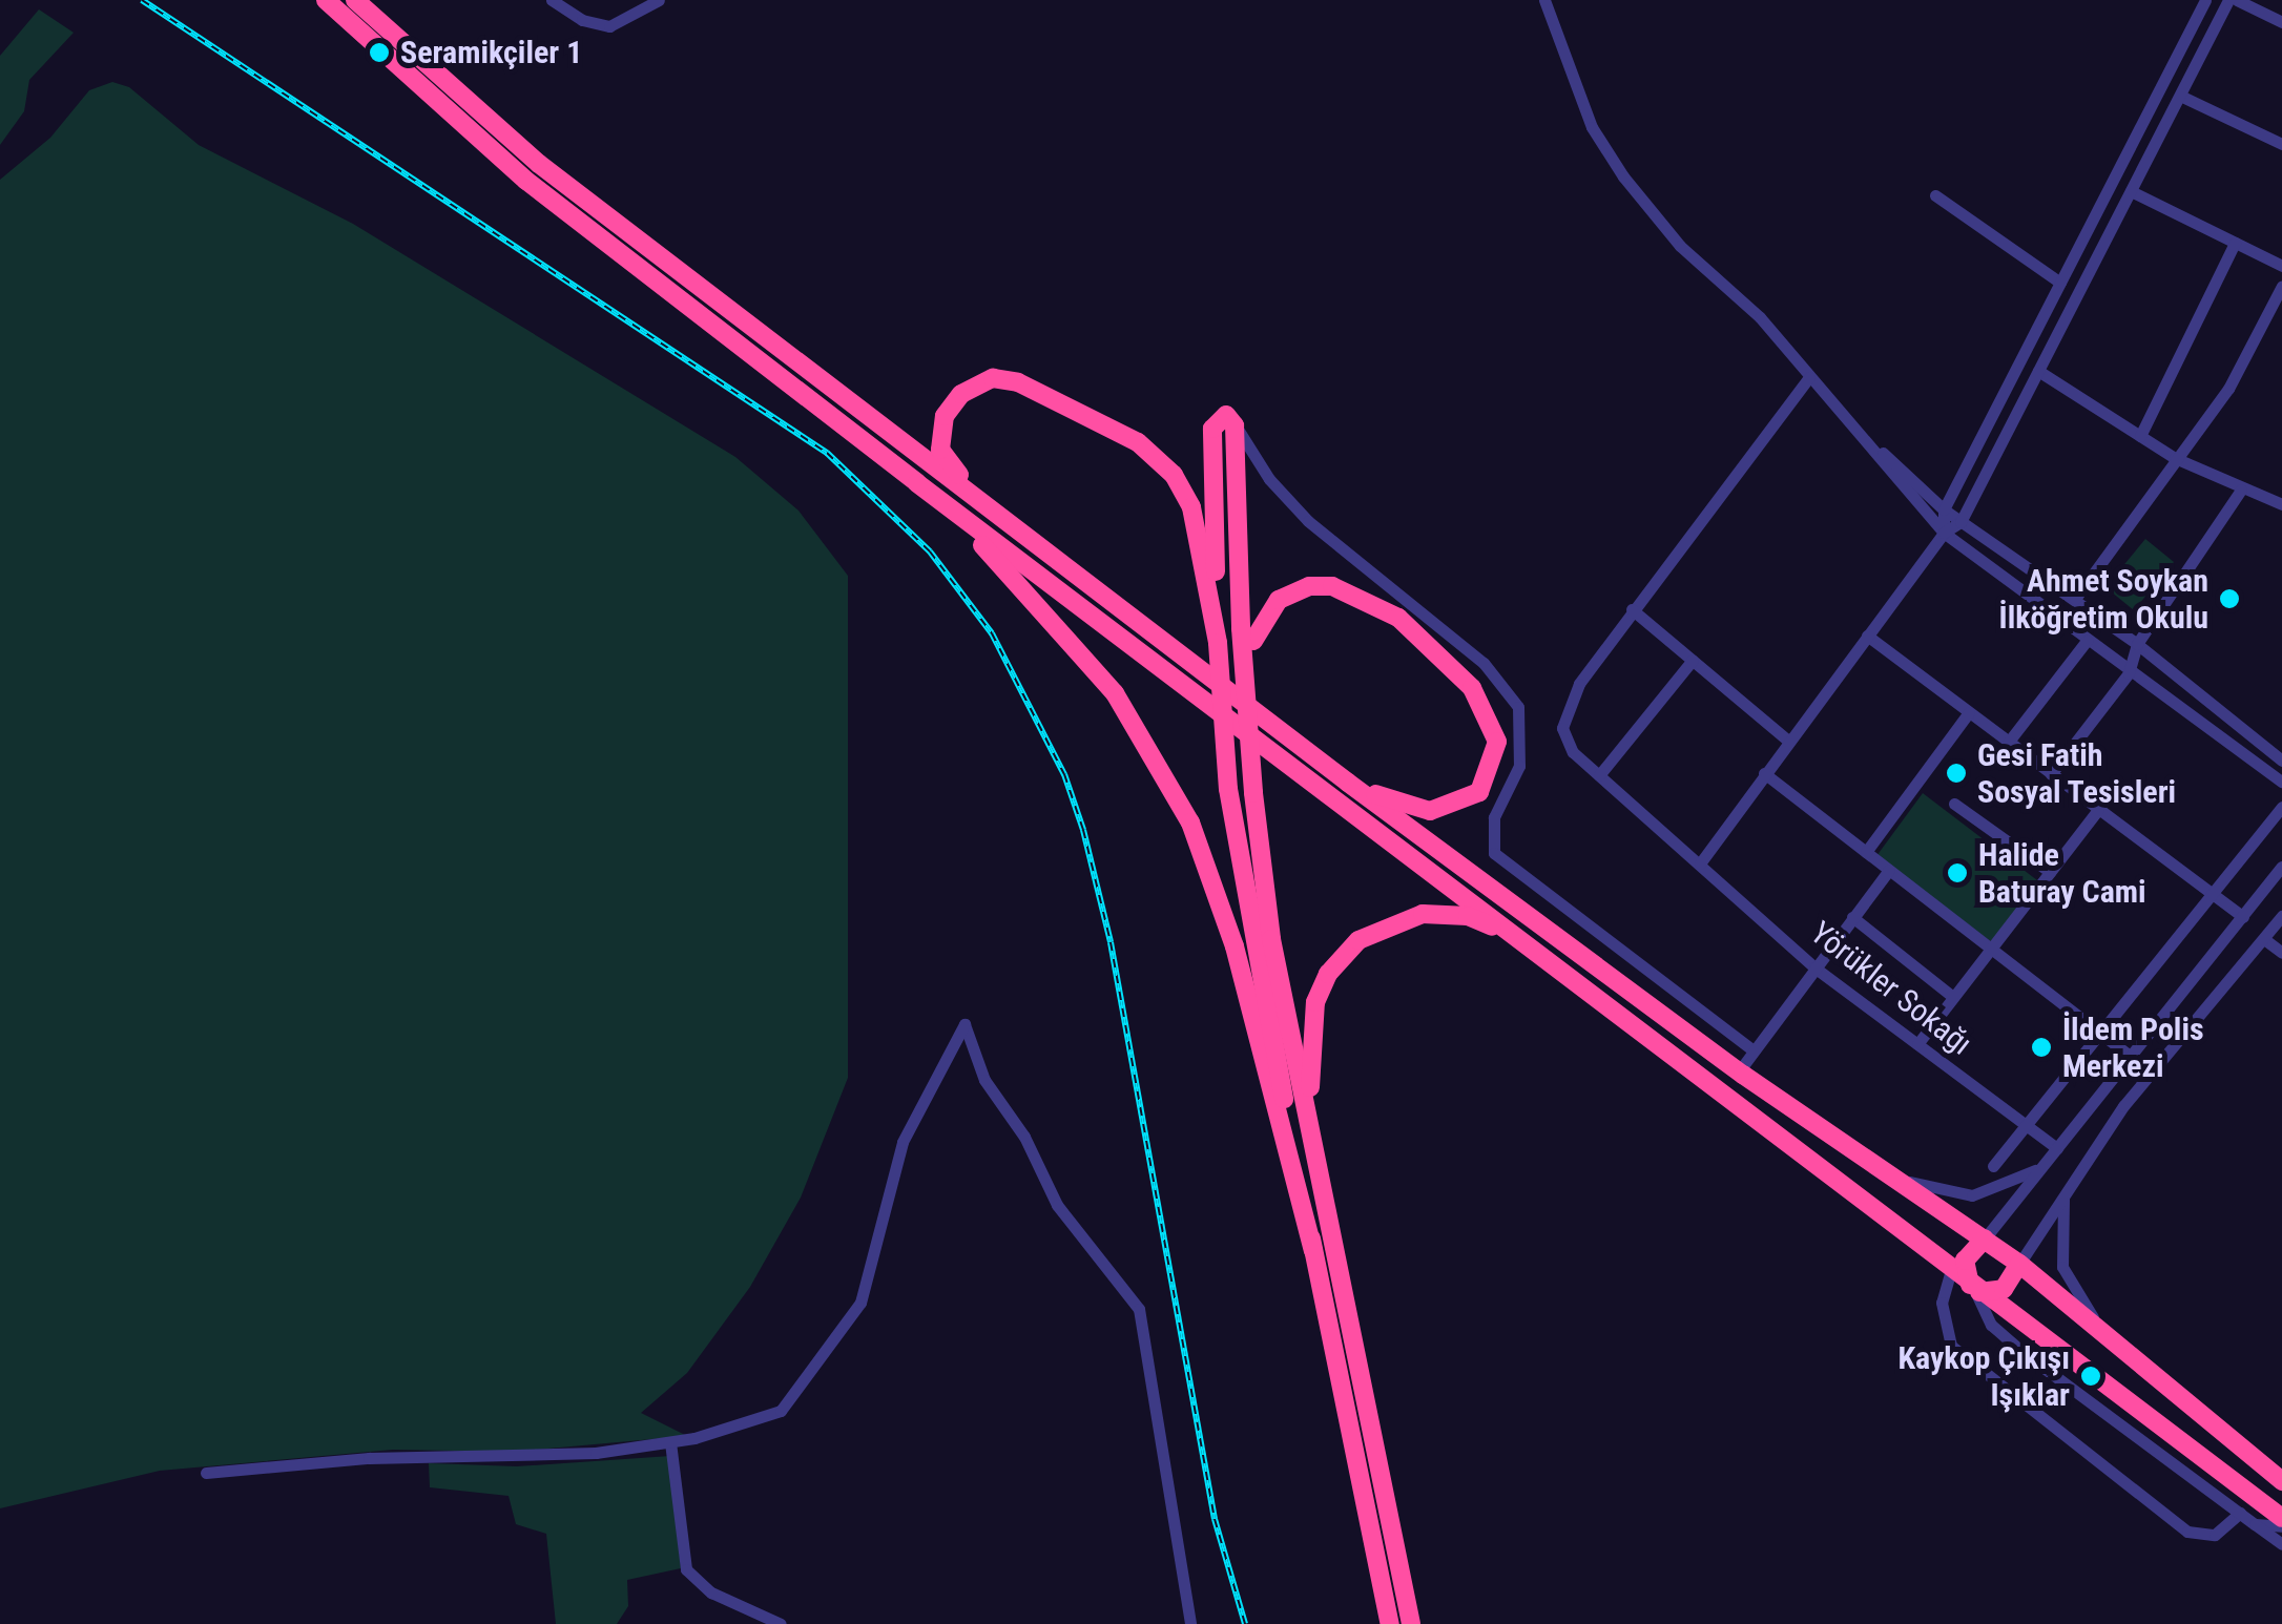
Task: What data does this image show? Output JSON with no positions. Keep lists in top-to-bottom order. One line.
{"streets":{"street":["Yörükler Sokağı"]},"places":["Seramikçiler 1","Ahmet Soykan İlköğretim Okulu","Gesi Fatih Sosyal Tesisleri","Halide Baturay Cami","İldem Polis Merkezi","Kaykop Çıkışı Işıklar"]}
